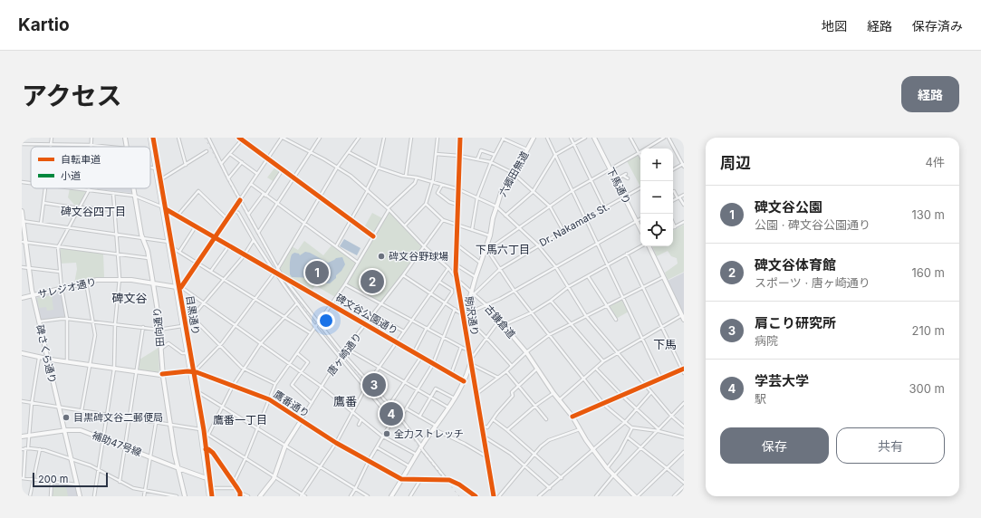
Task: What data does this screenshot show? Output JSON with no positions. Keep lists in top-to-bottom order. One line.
{"streets":{"main road":["目黒通り"],"street":["六郷田無道","下馬通り","Dr. Nakamats St.","サレジオ通り","碑文谷公園通り","駒沢通り","古鎌倉道","田向通り","碑さくら通り","唐ヶ崎通り","鷹番通り","補助47号線"]},"crossings":[["六郷田無道","Dr. Nakamats St."],["六郷田無道","古鎌倉道"],["下馬通り","Dr. Nakamats St."],["Dr. Nakamats St.","古鎌倉道"],["サレジオ通り","目黒通り"],["サレジオ通り","田向通り"],["サレジオ通り","碑さくら通り"],["碑文谷公園通り","目黒通り"],["碑文谷公園通り","唐ヶ崎通り"],["目黒通り","鷹番通り"],["目黒通り","補助47号線"],["駒沢通り","古鎌倉道"],["古鎌倉道","唐ヶ崎通り"],["田向通り","鷹番通り"],["田向通り","補助47号線"],["碑さくら通り","鷹番通り"],["碑さくら通り","補助47号線"],["唐ヶ崎通り","鷹番通り"]],"districts":["碑文谷四丁目","下馬六丁目","碑文谷","下馬","鷹番","鷹番一丁目"],"places":["碑文谷野球場","目黒碑文谷二郵便局","全力ストレッチ"],"legend":["自転車道","小道"],"scale_bar":"200 m","page":{"header":"Kartio","nav":["地図","経路","保存済み"],"title":"アクセス","buttons":["経路",["保存","共有"]],"heading":["周辺","4件"],"map_buttons":["+","−"],"list":[{"mark":"1","name":"碑文谷公園","note":"公園 · 碑文谷公園通り","value":"130 m"},{"mark":"2","name":"碑文谷体育館","note":"スポーツ · 唐ヶ崎通り","value":"160 m"},{"mark":"3","name":"肩こり研究所","note":"病院","value":"210 m"},{"mark":"4","name":"学芸大学","note":"駅","value":"300 m"}],"pins":["1","2","3","4"],"scale":"200 m"}}
